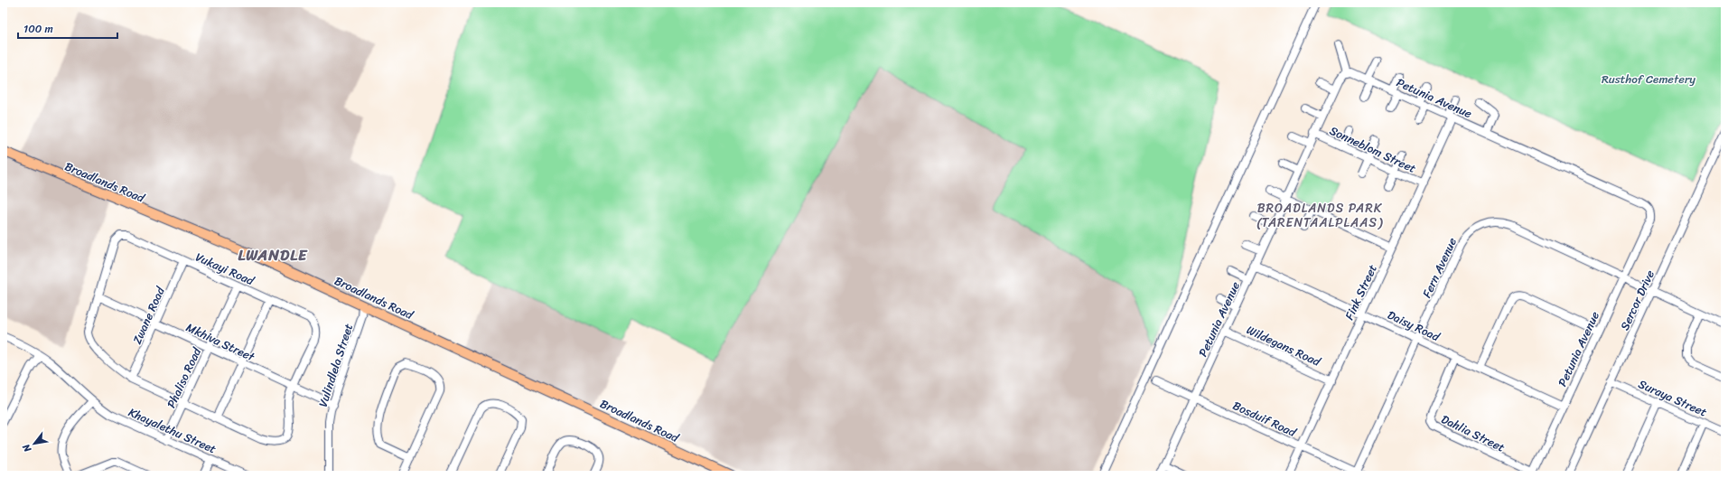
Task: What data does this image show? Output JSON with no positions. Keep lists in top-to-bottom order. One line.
{"streets":{"main road":["Broadlands Road"],"street":["Petunia Avenue","Sonneblom Street","Fern Avenue","Vukayi Road","Fink Street","Sercor Drive","Zwane Road","Daisy Road","Mkhiva Street","Wildegans Road","Vulindlela Street","Phaliso Road","Suraya Street","Bosduif Road","Khayalethu Street","Dahlia Street"]},"crossings":[["Petunia Avenue","Sonneblom Street"],["Petunia Avenue","Fern Avenue"],["Petunia Avenue","Fink Street"],["Petunia Avenue","Daisy Road"],["Petunia Avenue","Wildegans Road"],["Petunia Avenue","Bosduif Road"],["Petunia Avenue","Dahlia Street"],["Sonneblom Street","Fink Street"],["Broadlands Road","Vulindlela Street"],["Fern Avenue","Sercor Drive"],["Fern Avenue","Daisy Road"],["Fern Avenue","Bosduif Road"],["Vukayi Road","Zwane Road"],["Vukayi Road","Mkhiva Street"],["Vukayi Road","Phaliso Road"],["Fink Street","Daisy Road"],["Fink Street","Wildegans Road"],["Fink Street","Bosduif Road"],["Sercor Drive","Suraya Street"],["Zwane Road","Mkhiva Street"],["Daisy Road","Dahlia Street"],["Mkhiva Street","Vulindlela Street"],["Mkhiva Street","Phaliso Road"],["Phaliso Road","Khayalethu Street"]],"districts":["BROADLANDS PARK (TARENTAALPLAAS)","LWANDLE"],"parks":["Rusthof Cemetery"],"scale_bar":"100 m","north":"bottom left"}
